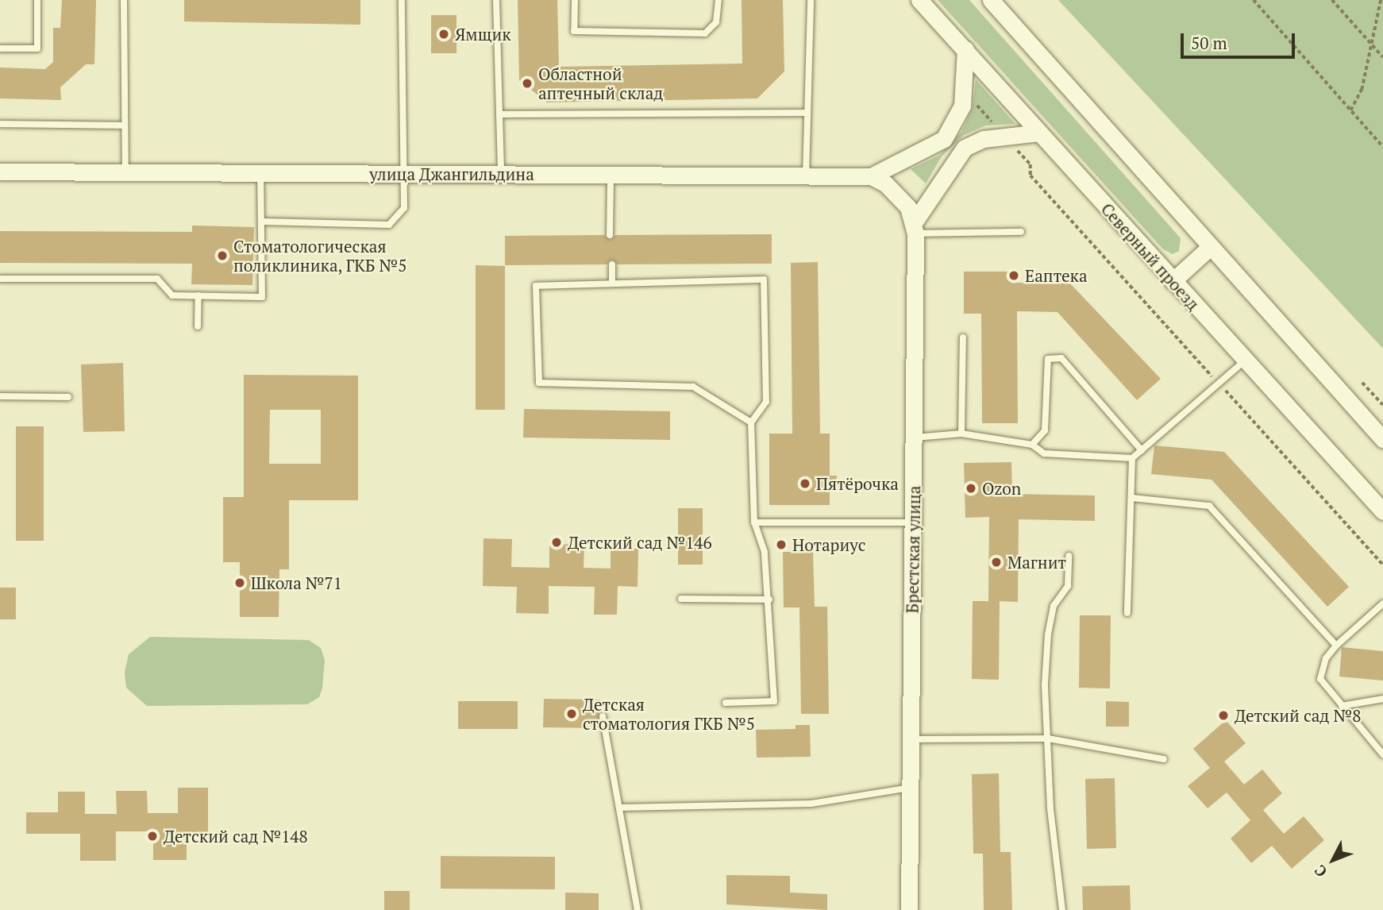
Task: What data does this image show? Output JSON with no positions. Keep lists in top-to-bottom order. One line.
{"streets":{"main road":["улица Джангильдина","Северный проезд","Брестская улица"]},"places":["Ямщик","Областной аптечный склад","Стоматологическая поликлиника, ГКБ №5","Еаптека","Пятёрочка","Ozon","Детский сад №146","Нотариус","Магнит","Школа №71","Детская стоматология ГКБ №5","Детский сад №8","Детский сад №148"],"scale_bar":"50 m","north":"bottom left"}
